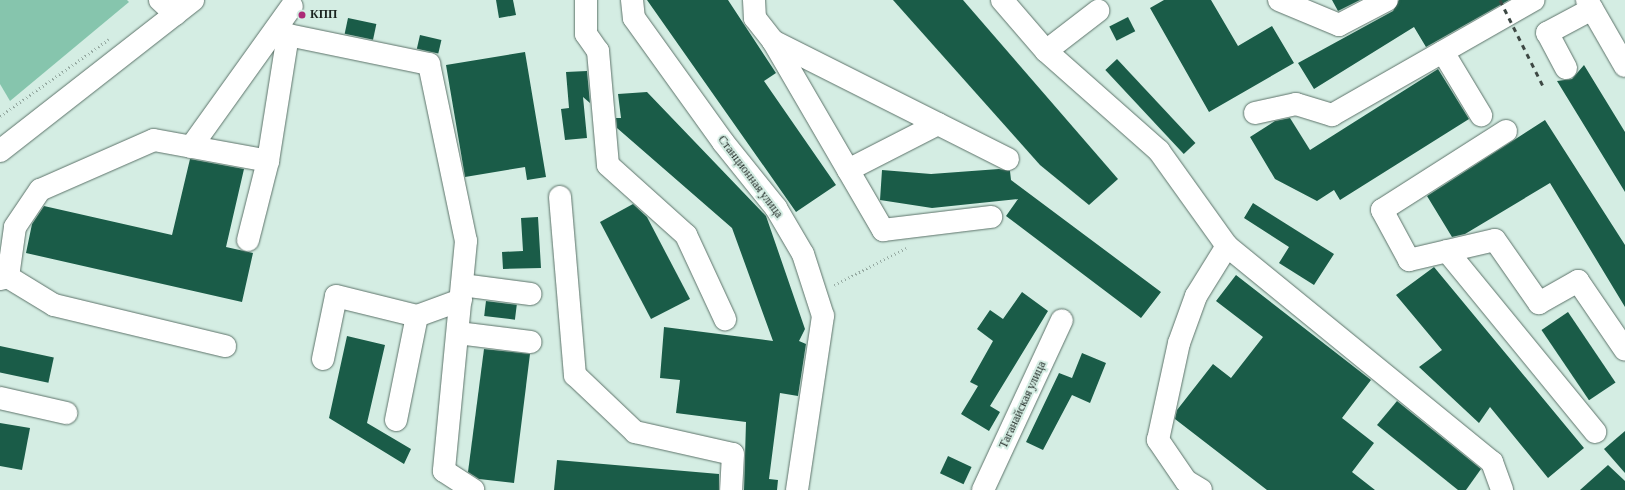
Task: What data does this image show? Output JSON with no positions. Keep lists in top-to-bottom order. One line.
{"streets":{"street":["Станционная улица","Таганайская улица"]},"places":["КПП"]}
